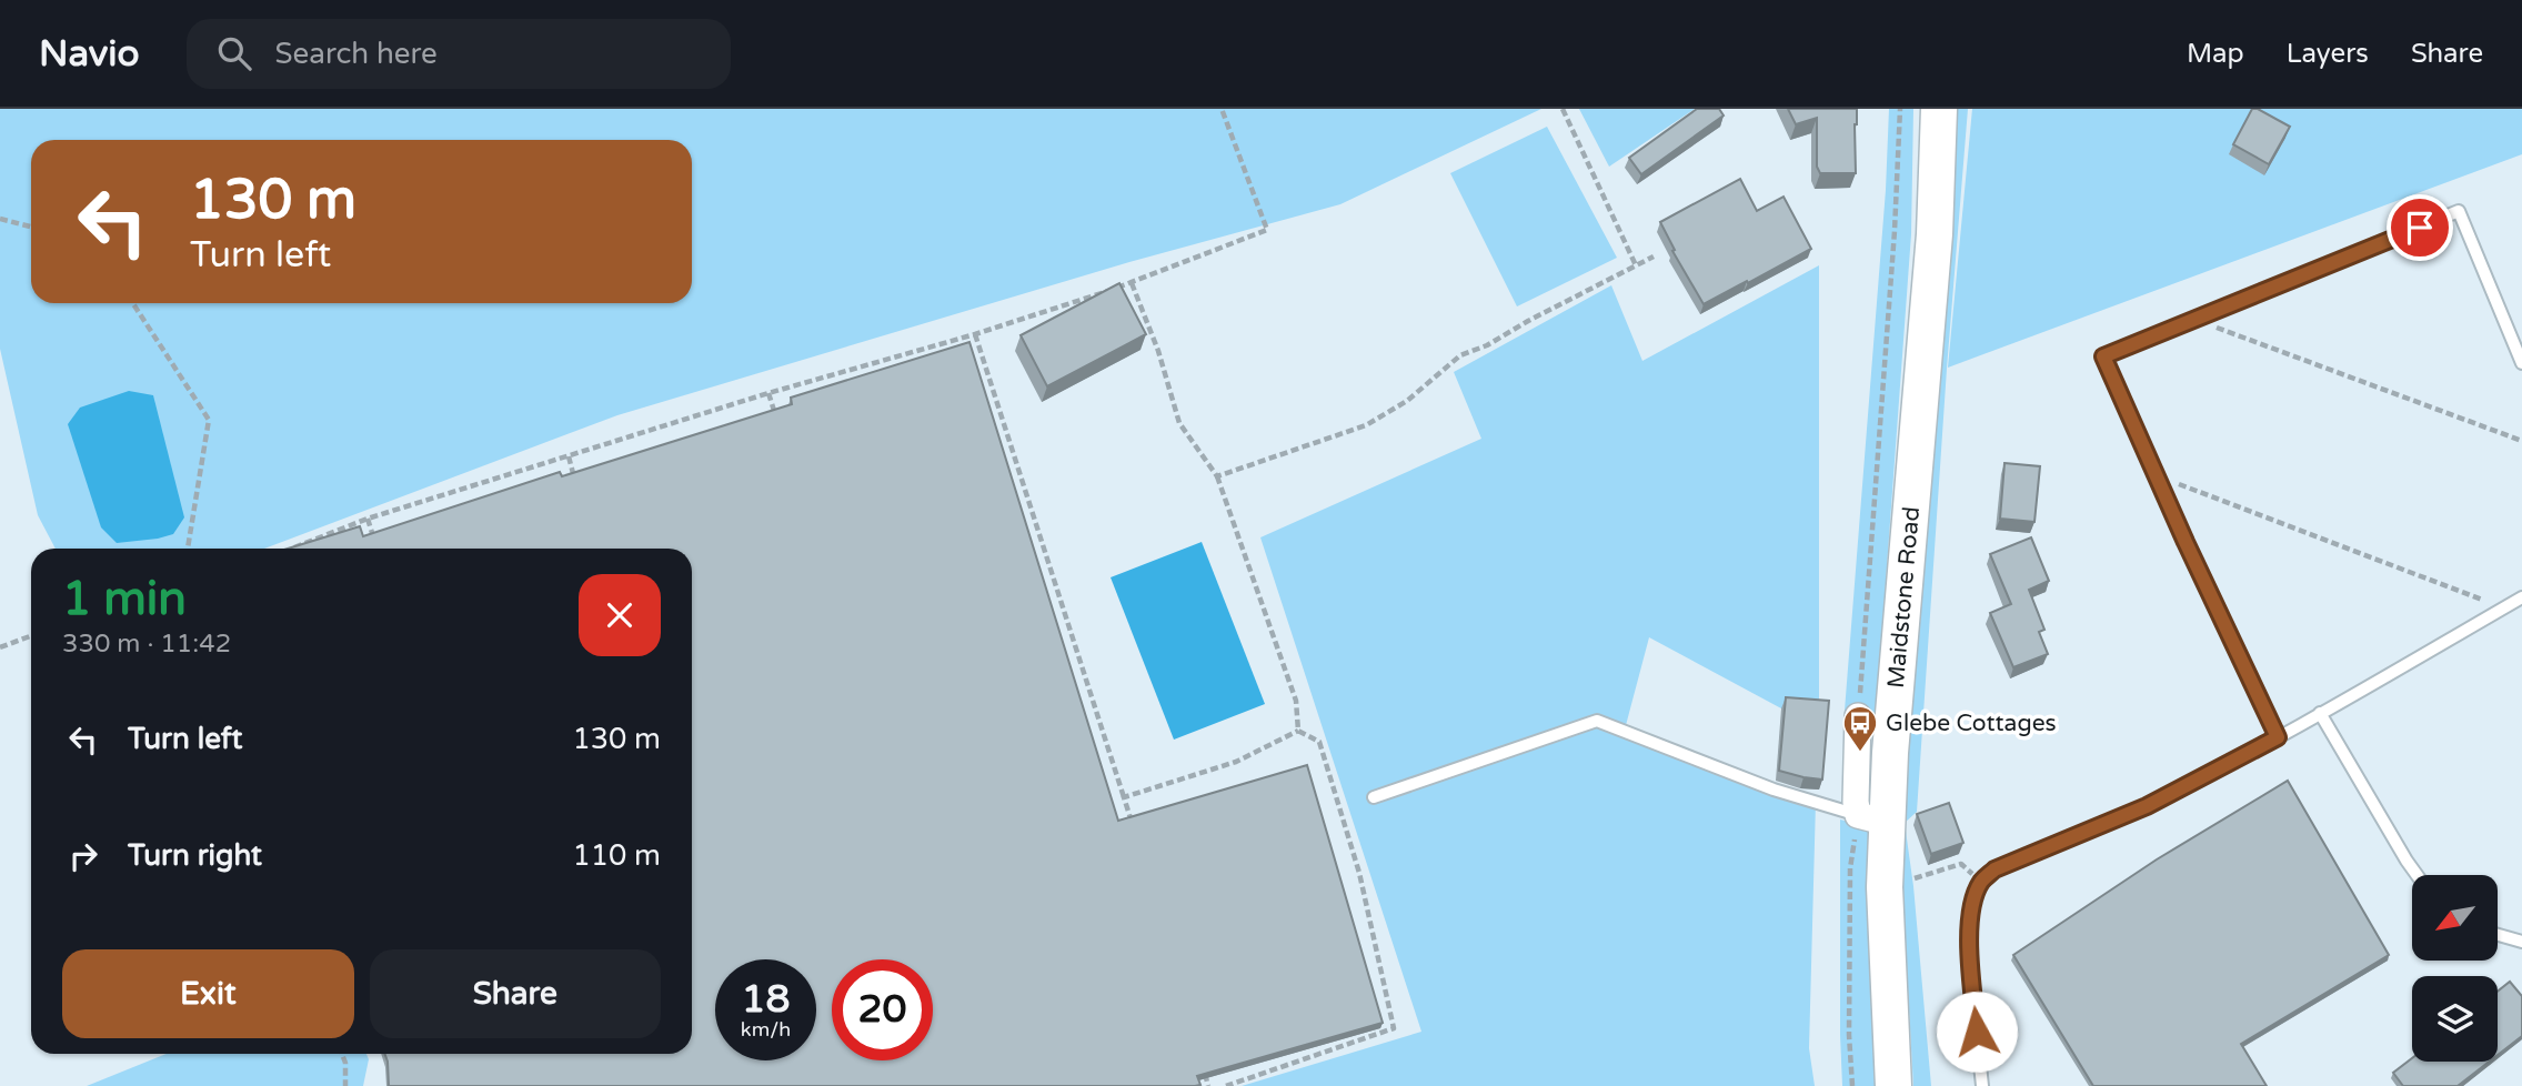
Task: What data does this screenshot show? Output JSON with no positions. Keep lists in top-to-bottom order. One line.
{"streets":{"main road":["Maidstone Road"]},"places":{"bus stop":["Glebe Cottages"]},"north":"bottom left","page":{"header":"Navio","search":"Search here","nav":["Map","Layers","Share"],"turn":["130 m","Turn left"],"heading":["1 min","330 m · 11:42"],"list":[{"name":"Turn left","value":"130 m"},{"name":"Turn right","value":"110 m"}],"buttons":["Exit","Share"],"speed":"18 km/h","limit":"20"}}
